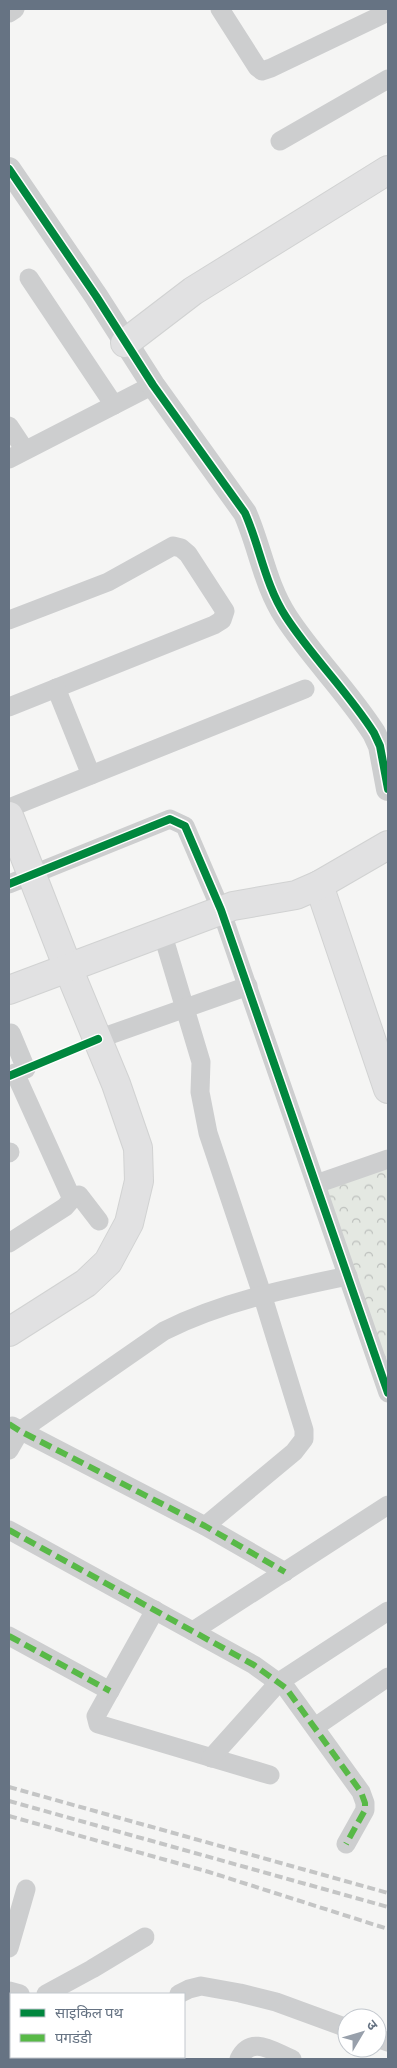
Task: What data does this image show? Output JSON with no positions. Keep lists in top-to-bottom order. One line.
{"legend":["साइकिल पथ","पगडंडी"],"north":"top right"}
